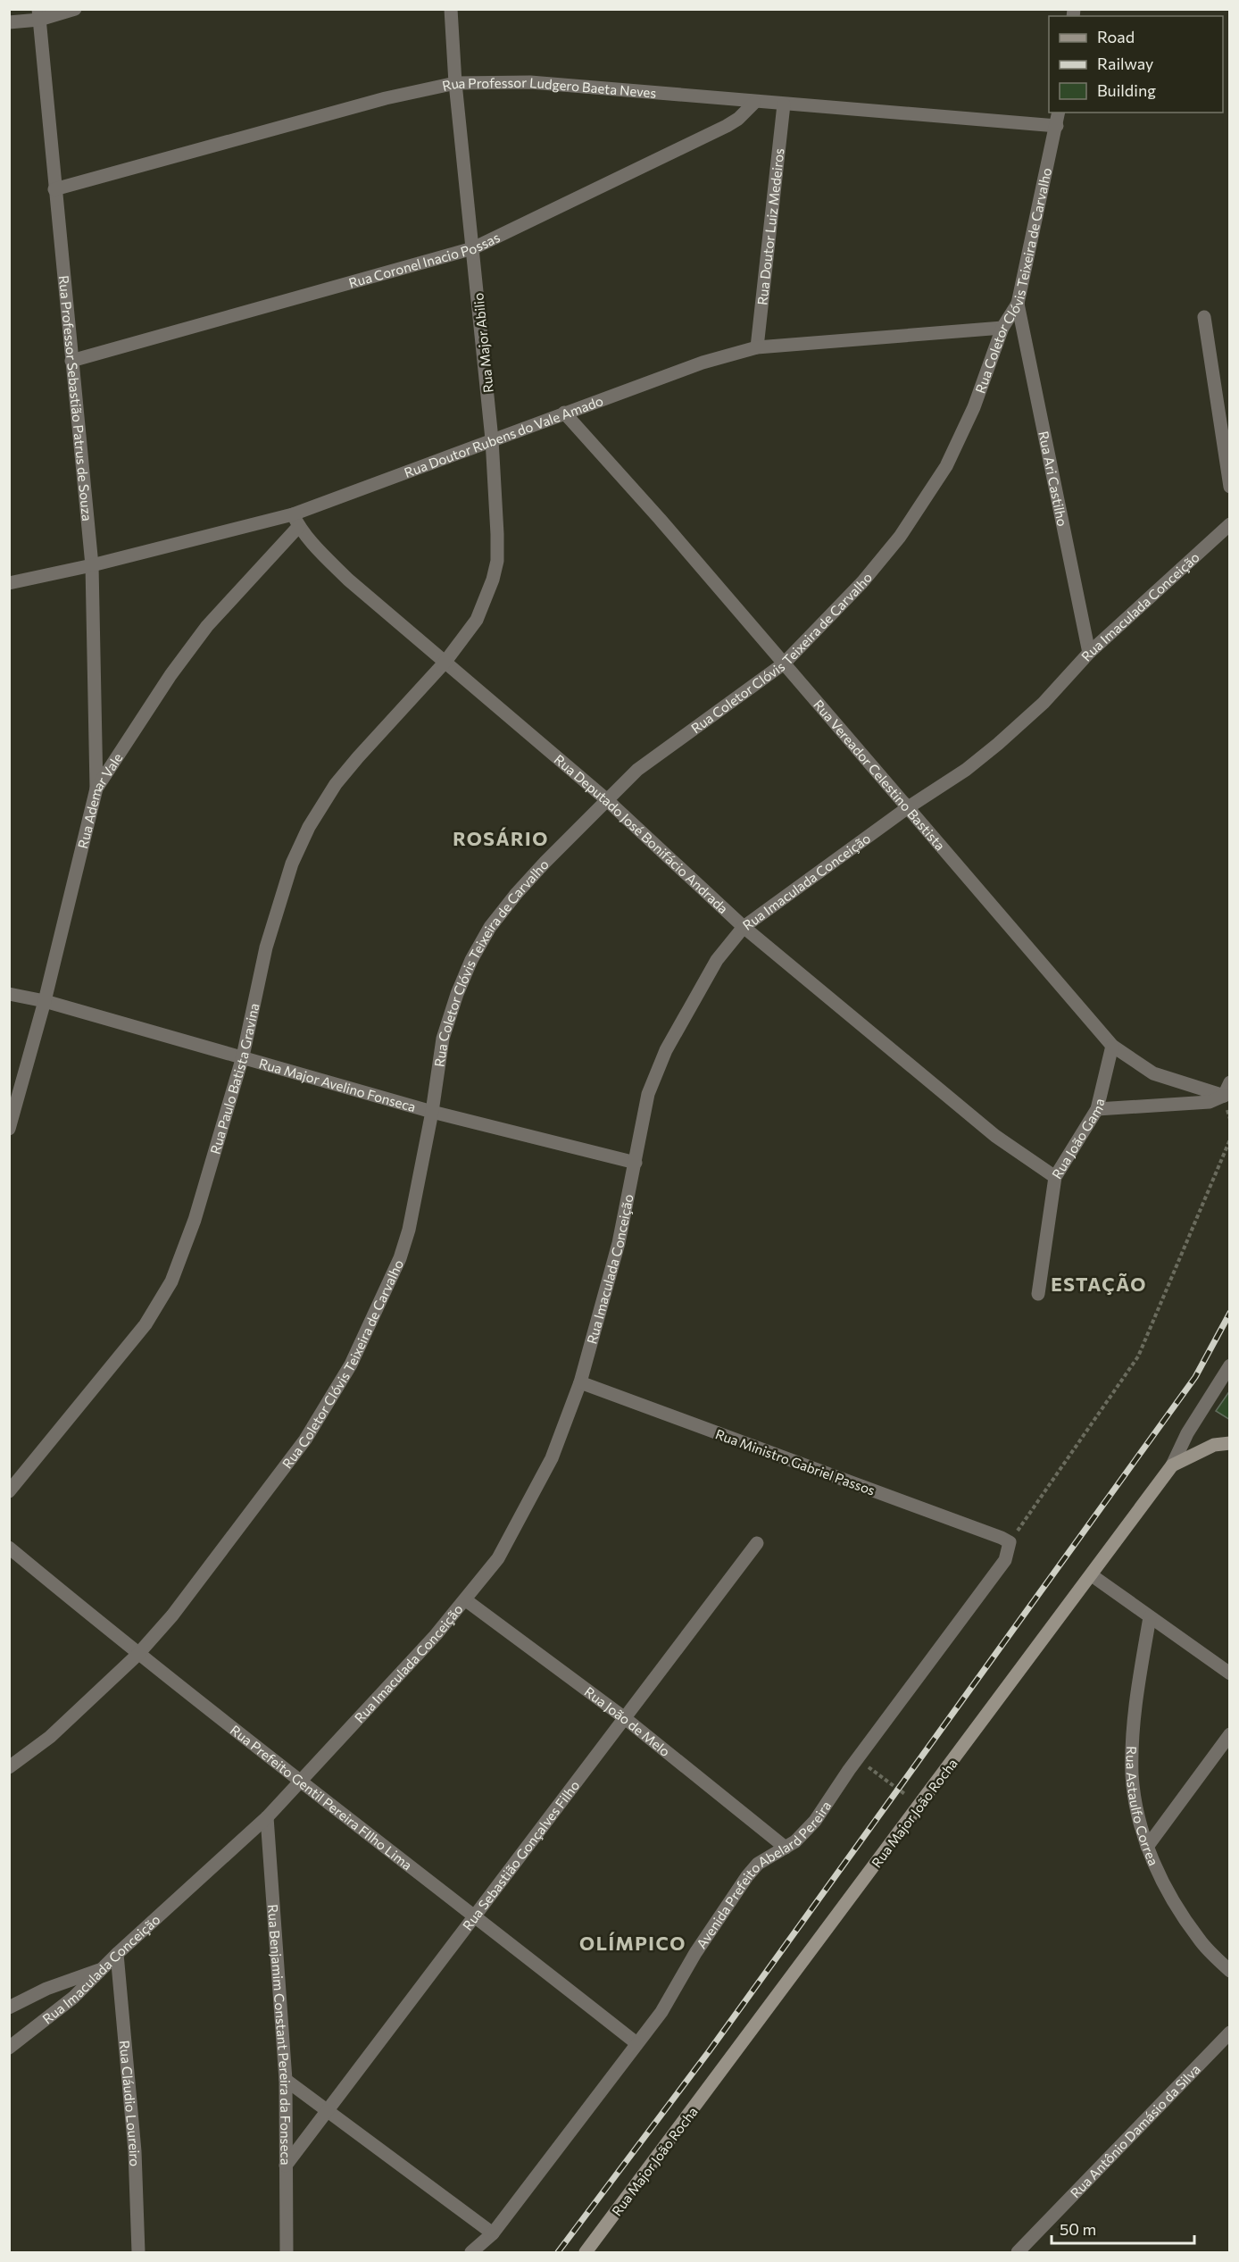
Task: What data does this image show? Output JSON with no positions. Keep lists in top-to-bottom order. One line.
{"streets":{"main road":["Rua Major João Rocha"],"street":["Rua Professor Ludgero Baeta Neves","Rua Doutor Luiz Medeiros","Rua Coronel Inacio Possas","Rua Coletor Clóvis Teixeira de Carvalho","Rua Major Abilio","Rua Professor Sebastião Patrus de Souza","Rua Doutor Rubens do Vale Amado","Rua Ari Castilho","Rua Imaculada Conceição","Rua Vereador Celestino Bastista","Rua Ademar Vale","Rua Deputado José Bonifácio Andrada","Rua Paulo Batista Gravina","Rua Major Avelino Fonseca","Rua João Gama","Rua Ministro Gabriel Passos","Rua João de Melo","Rua Prefeito Gentil Pereira FIlho Lima","Rua Astaulfo Correa","Rua Sebastião Gonçalves Filho","Avenida Prefeito Abelard Pereira","Rua Benjamim Constant Pereira da Fonseca","Rua Cláudio Loureiro","Rua Antônio Damásio da Silva"]},"crossings":[["Rua Professor Ludgero Baeta Neves","Rua Doutor Luiz Medeiros"],["Rua Professor Ludgero Baeta Neves","Rua Coronel Inacio Possas"],["Rua Professor Ludgero Baeta Neves","Rua Coletor Clóvis Teixeira de Carvalho"],["Rua Professor Ludgero Baeta Neves","Rua Major Abilio"],["Rua Professor Ludgero Baeta Neves","Rua Professor Sebastião Patrus de Souza"],["Rua Doutor Luiz Medeiros","Rua Doutor Rubens do Vale Amado"],["Rua Coronel Inacio Possas","Rua Major Abilio"],["Rua Coronel Inacio Possas","Rua Professor Sebastião Patrus de Souza"],["Rua Coletor Clóvis Teixeira de Carvalho","Rua Doutor Rubens do Vale Amado"],["Rua Coletor Clóvis Teixeira de Carvalho","Rua Ari Castilho"],["Rua Coletor Clóvis Teixeira de Carvalho","Rua Vereador Celestino Bastista"],["Rua Coletor Clóvis Teixeira de Carvalho","Rua Deputado José Bonifácio Andrada"],["Rua Coletor Clóvis Teixeira de Carvalho","Rua Major Avelino Fonseca"],["Rua Coletor Clóvis Teixeira de Carvalho","Rua Prefeito Gentil Pereira FIlho Lima"],["Rua Major Abilio","Rua Doutor Rubens do Vale Amado"],["Rua Major Abilio","Rua Deputado José Bonifácio Andrada"],["Rua Major Abilio","Rua Paulo Batista Gravina"],["Rua Professor Sebastião Patrus de Souza","Rua Doutor Rubens do Vale Amado"],["Rua Professor Sebastião Patrus de Souza","Rua Ademar Vale"],["Rua Doutor Rubens do Vale Amado","Rua Vereador Celestino Bastista"],["Rua Doutor Rubens do Vale Amado","Rua Ademar Vale"],["Rua Doutor Rubens do Vale Amado","Rua Deputado José Bonifácio Andrada"],["Rua Ari Castilho","Rua Imaculada Conceição"],["Rua Imaculada Conceição","Rua Vereador Celestino Bastista"],["Rua Imaculada Conceição","Rua Deputado José Bonifácio Andrada"],["Rua Imaculada Conceição","Rua Major Avelino Fonseca"],["Rua Imaculada Conceição","Rua Ministro Gabriel Passos"],["Rua Imaculada Conceição","Rua João de Melo"],["Rua Imaculada Conceição","Rua Prefeito Gentil Pereira FIlho Lima"],["Rua Imaculada Conceição","Rua Benjamim Constant Pereira da Fonseca"],["Rua Imaculada Conceição","Rua Cláudio Loureiro"],["Rua Vereador Celestino Bastista","Rua João Gama"],["Rua Ademar Vale","Rua Deputado José Bonifácio Andrada"],["Rua Ademar Vale","Rua Major Avelino Fonseca"],["Rua Deputado José Bonifácio Andrada","Rua Paulo Batista Gravina"],["Rua Deputado José Bonifácio Andrada","Rua João Gama"],["Rua Paulo Batista Gravina","Rua Major Avelino Fonseca"],["Rua Ministro Gabriel Passos","Avenida Prefeito Abelard Pereira"],["Rua João de Melo","Rua Sebastião Gonçalves Filho"],["Rua João de Melo","Avenida Prefeito Abelard Pereira"],["Rua Prefeito Gentil Pereira FIlho Lima","Rua Sebastião Gonçalves Filho"],["Rua Prefeito Gentil Pereira FIlho Lima","Avenida Prefeito Abelard Pereira"],["Rua Sebastião Gonçalves Filho","Rua Benjamim Constant Pereira da Fonseca"]],"districts":["ROSÁRIO","ESTAÇÃO","OLÍMPICO"],"legend":["Road","Railway","Building"],"scale_bar":"50 m"}
